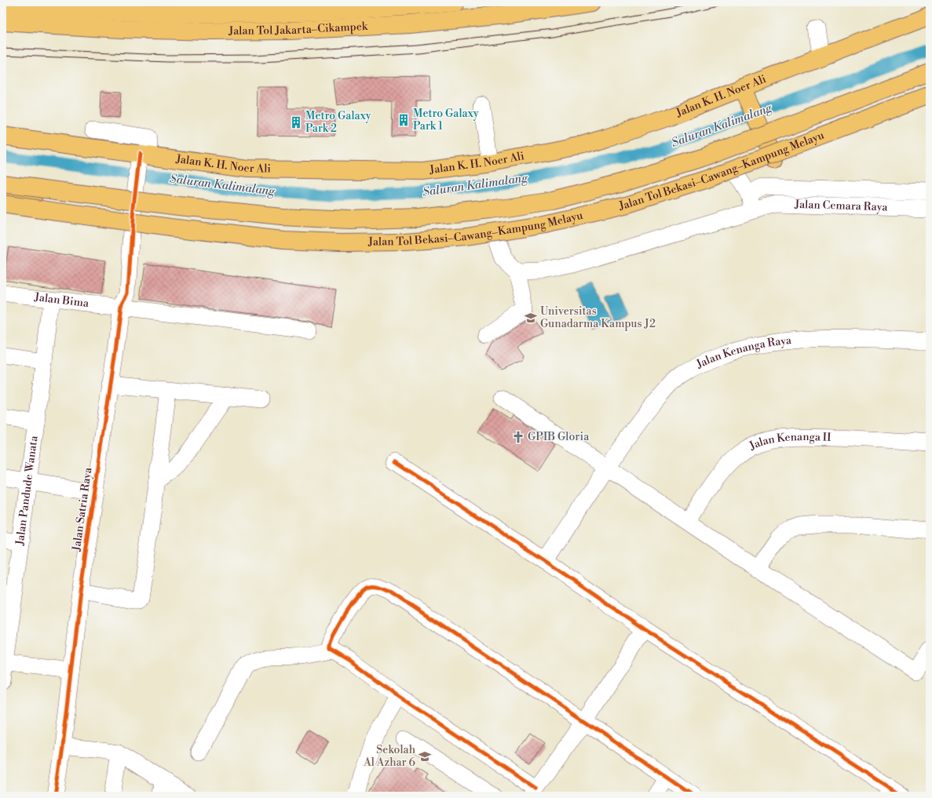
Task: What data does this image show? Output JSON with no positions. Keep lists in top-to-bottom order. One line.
{"streets":{"main road":["Jalan Tol Jakarta–Cikampek","Jalan K. H. Noer Ali","Jalan Tol Bekasi–Cawang–Kampung Melayu"],"street":["Jalan Cemara Raya","Jalan Bima","Jalan Kenanga Raya","Jalan Kenanga II","Jalan Pandude Wanata","Jalan Satria Raya"]},"crossings":[["Jalan K. H. Noer Ali","Jalan Satria Raya"],["Jalan Bima","Jalan Pandude Wanata"],["Jalan Bima","Jalan Satria Raya"]],"water":["Saluran Kalimalang"],"places":{"building":["Metro Galaxy Park 1","Metro Galaxy Park 2"],"school or university":["Universitas Gunadarma Kampus J2","Sekolah Al Azhar 6"],"church":["GPIB Gloria"]}}
